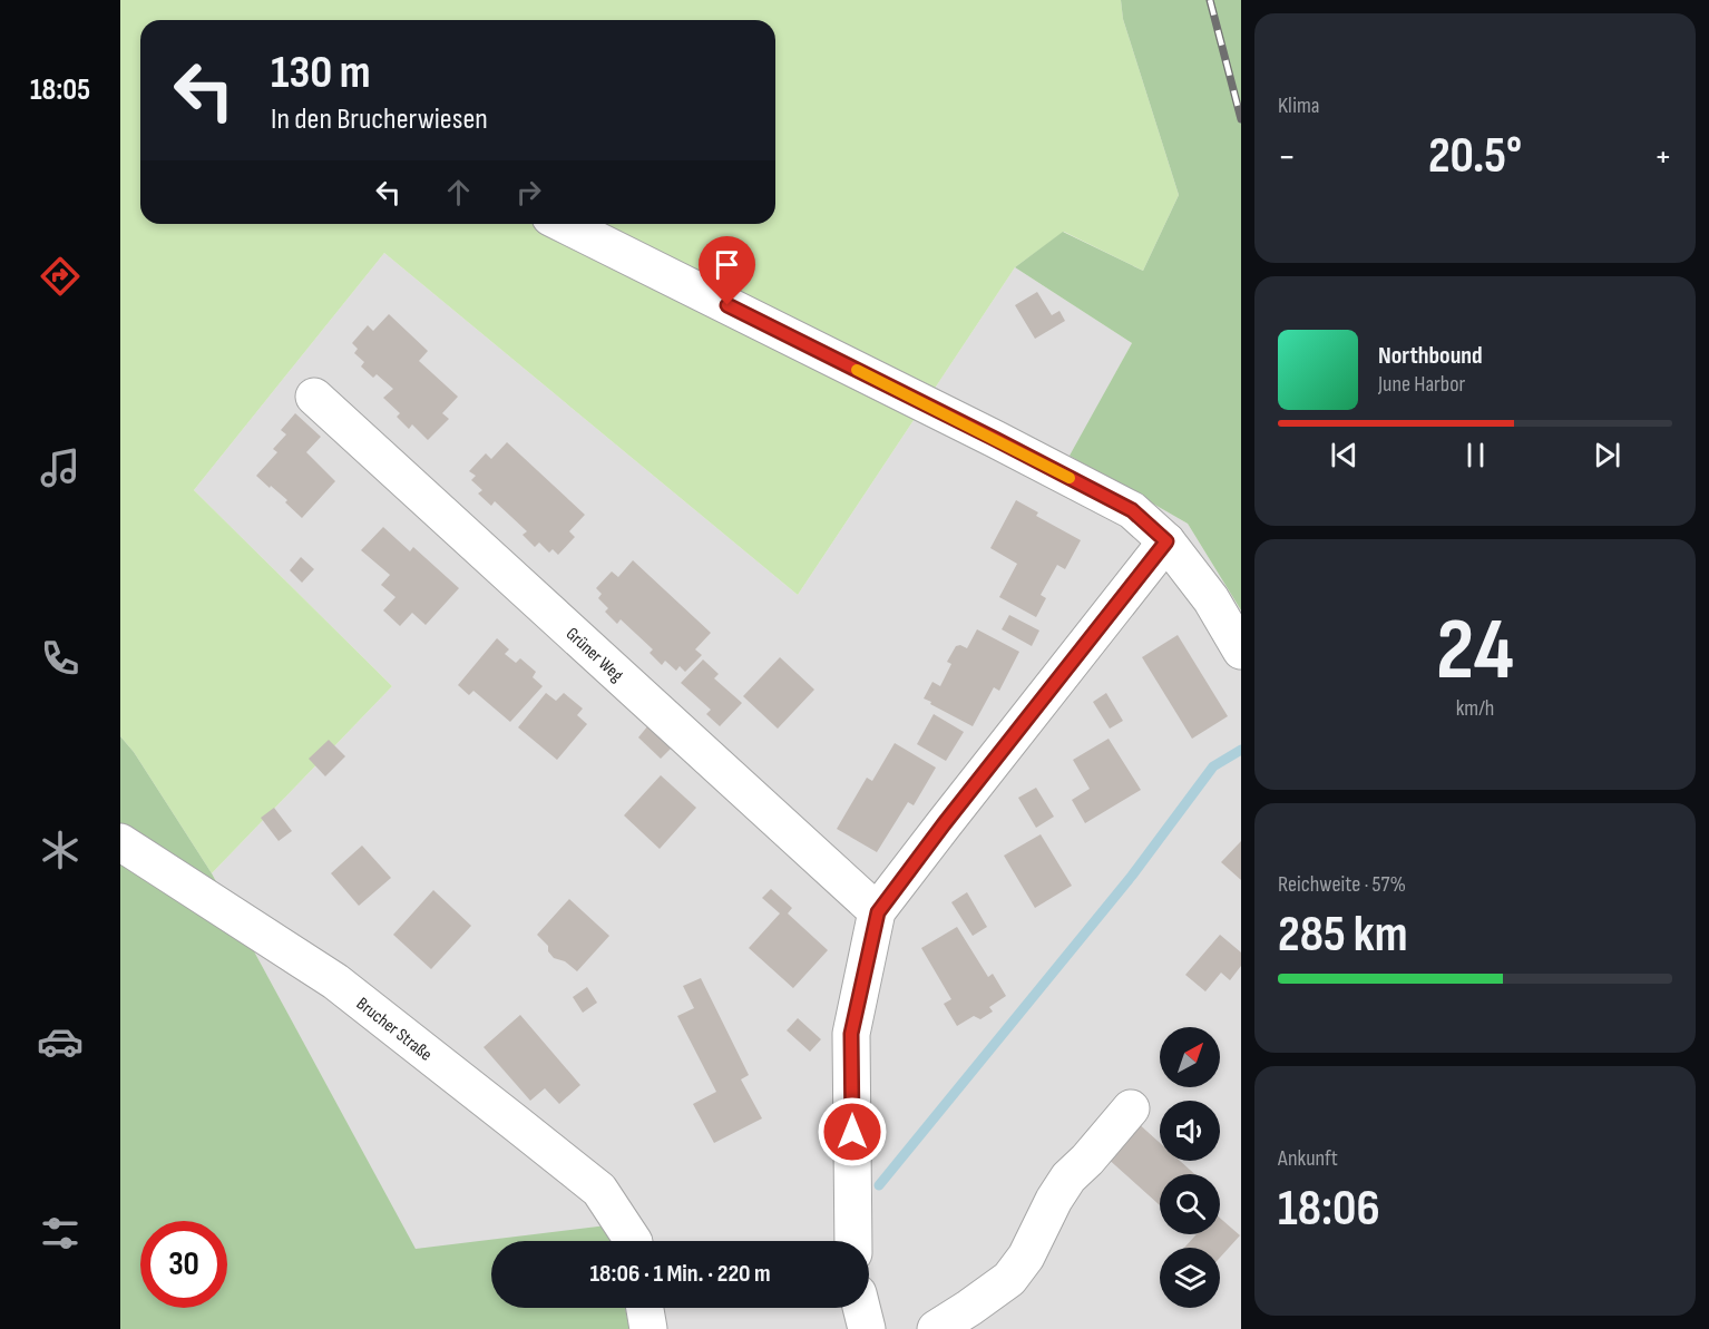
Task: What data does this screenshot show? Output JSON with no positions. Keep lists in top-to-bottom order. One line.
{"streets":{"street":["Grüner Weg","Brucher Straße"]},"north":"top right","page":{"tabs":"18:05","tile":["Klima",["24","km/h"],["Reichweite · 57%","285 km"],["Ankunft","18:06"]],"turn":["130 m","In den Brucherwiesen"],"heat":["−","20.5°","+"],"song":["Northbound","June Harbor"],"limit":"30","trip":"18:06 · 1 Min. · 220 m"}}
